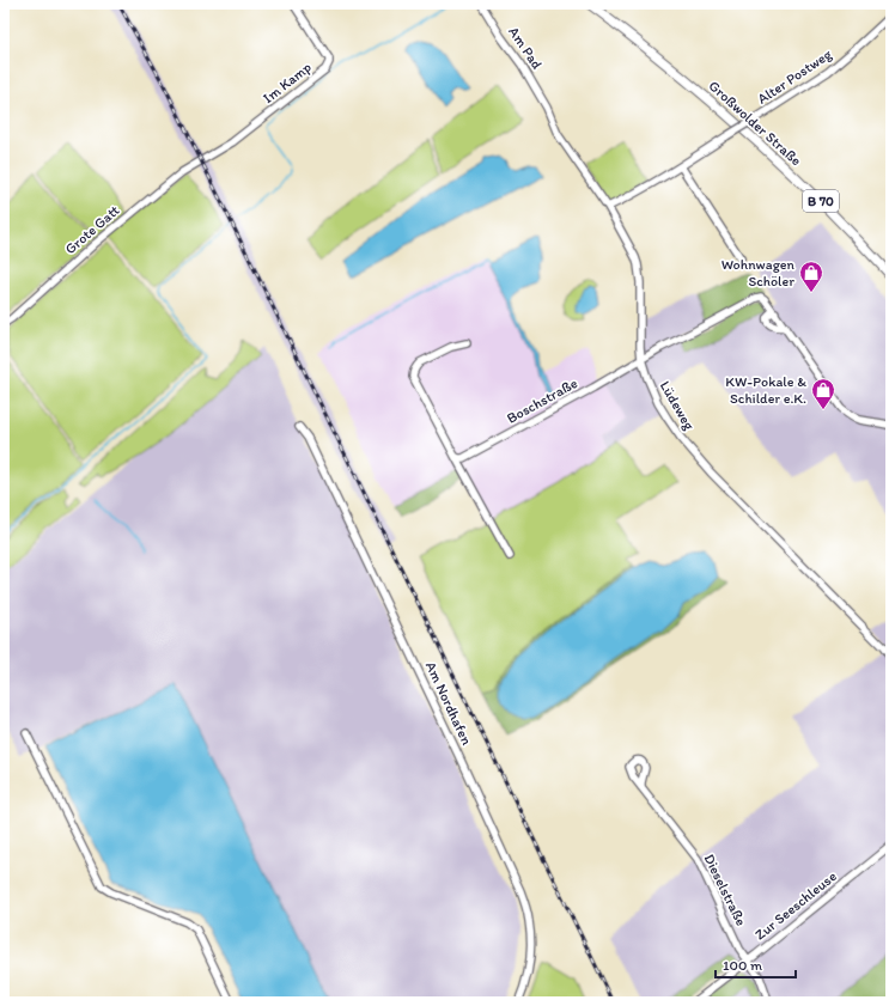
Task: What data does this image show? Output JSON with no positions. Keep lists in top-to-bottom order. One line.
{"streets":{"main road":["Großwolder Straße","B 70"],"street":["Am Pad","Alter Postweg","Im Kamp","Grote Gatt","Boschstraße","Lüdeweg","Am Nordhafen","Dieselstraße","Zur Seeschleuse"]},"crossings":[["Am Pad","Lüdeweg"],["Alter Postweg","Lüdeweg"],["Im Kamp","Grote Gatt"],["Boschstraße","Lüdeweg"],["Dieselstraße","Zur Seeschleuse"]],"places":{"shop":["Wohnwagen Schöler","KW-Pokale & Schilder e.K."]},"scale_bar":"100 m"}
